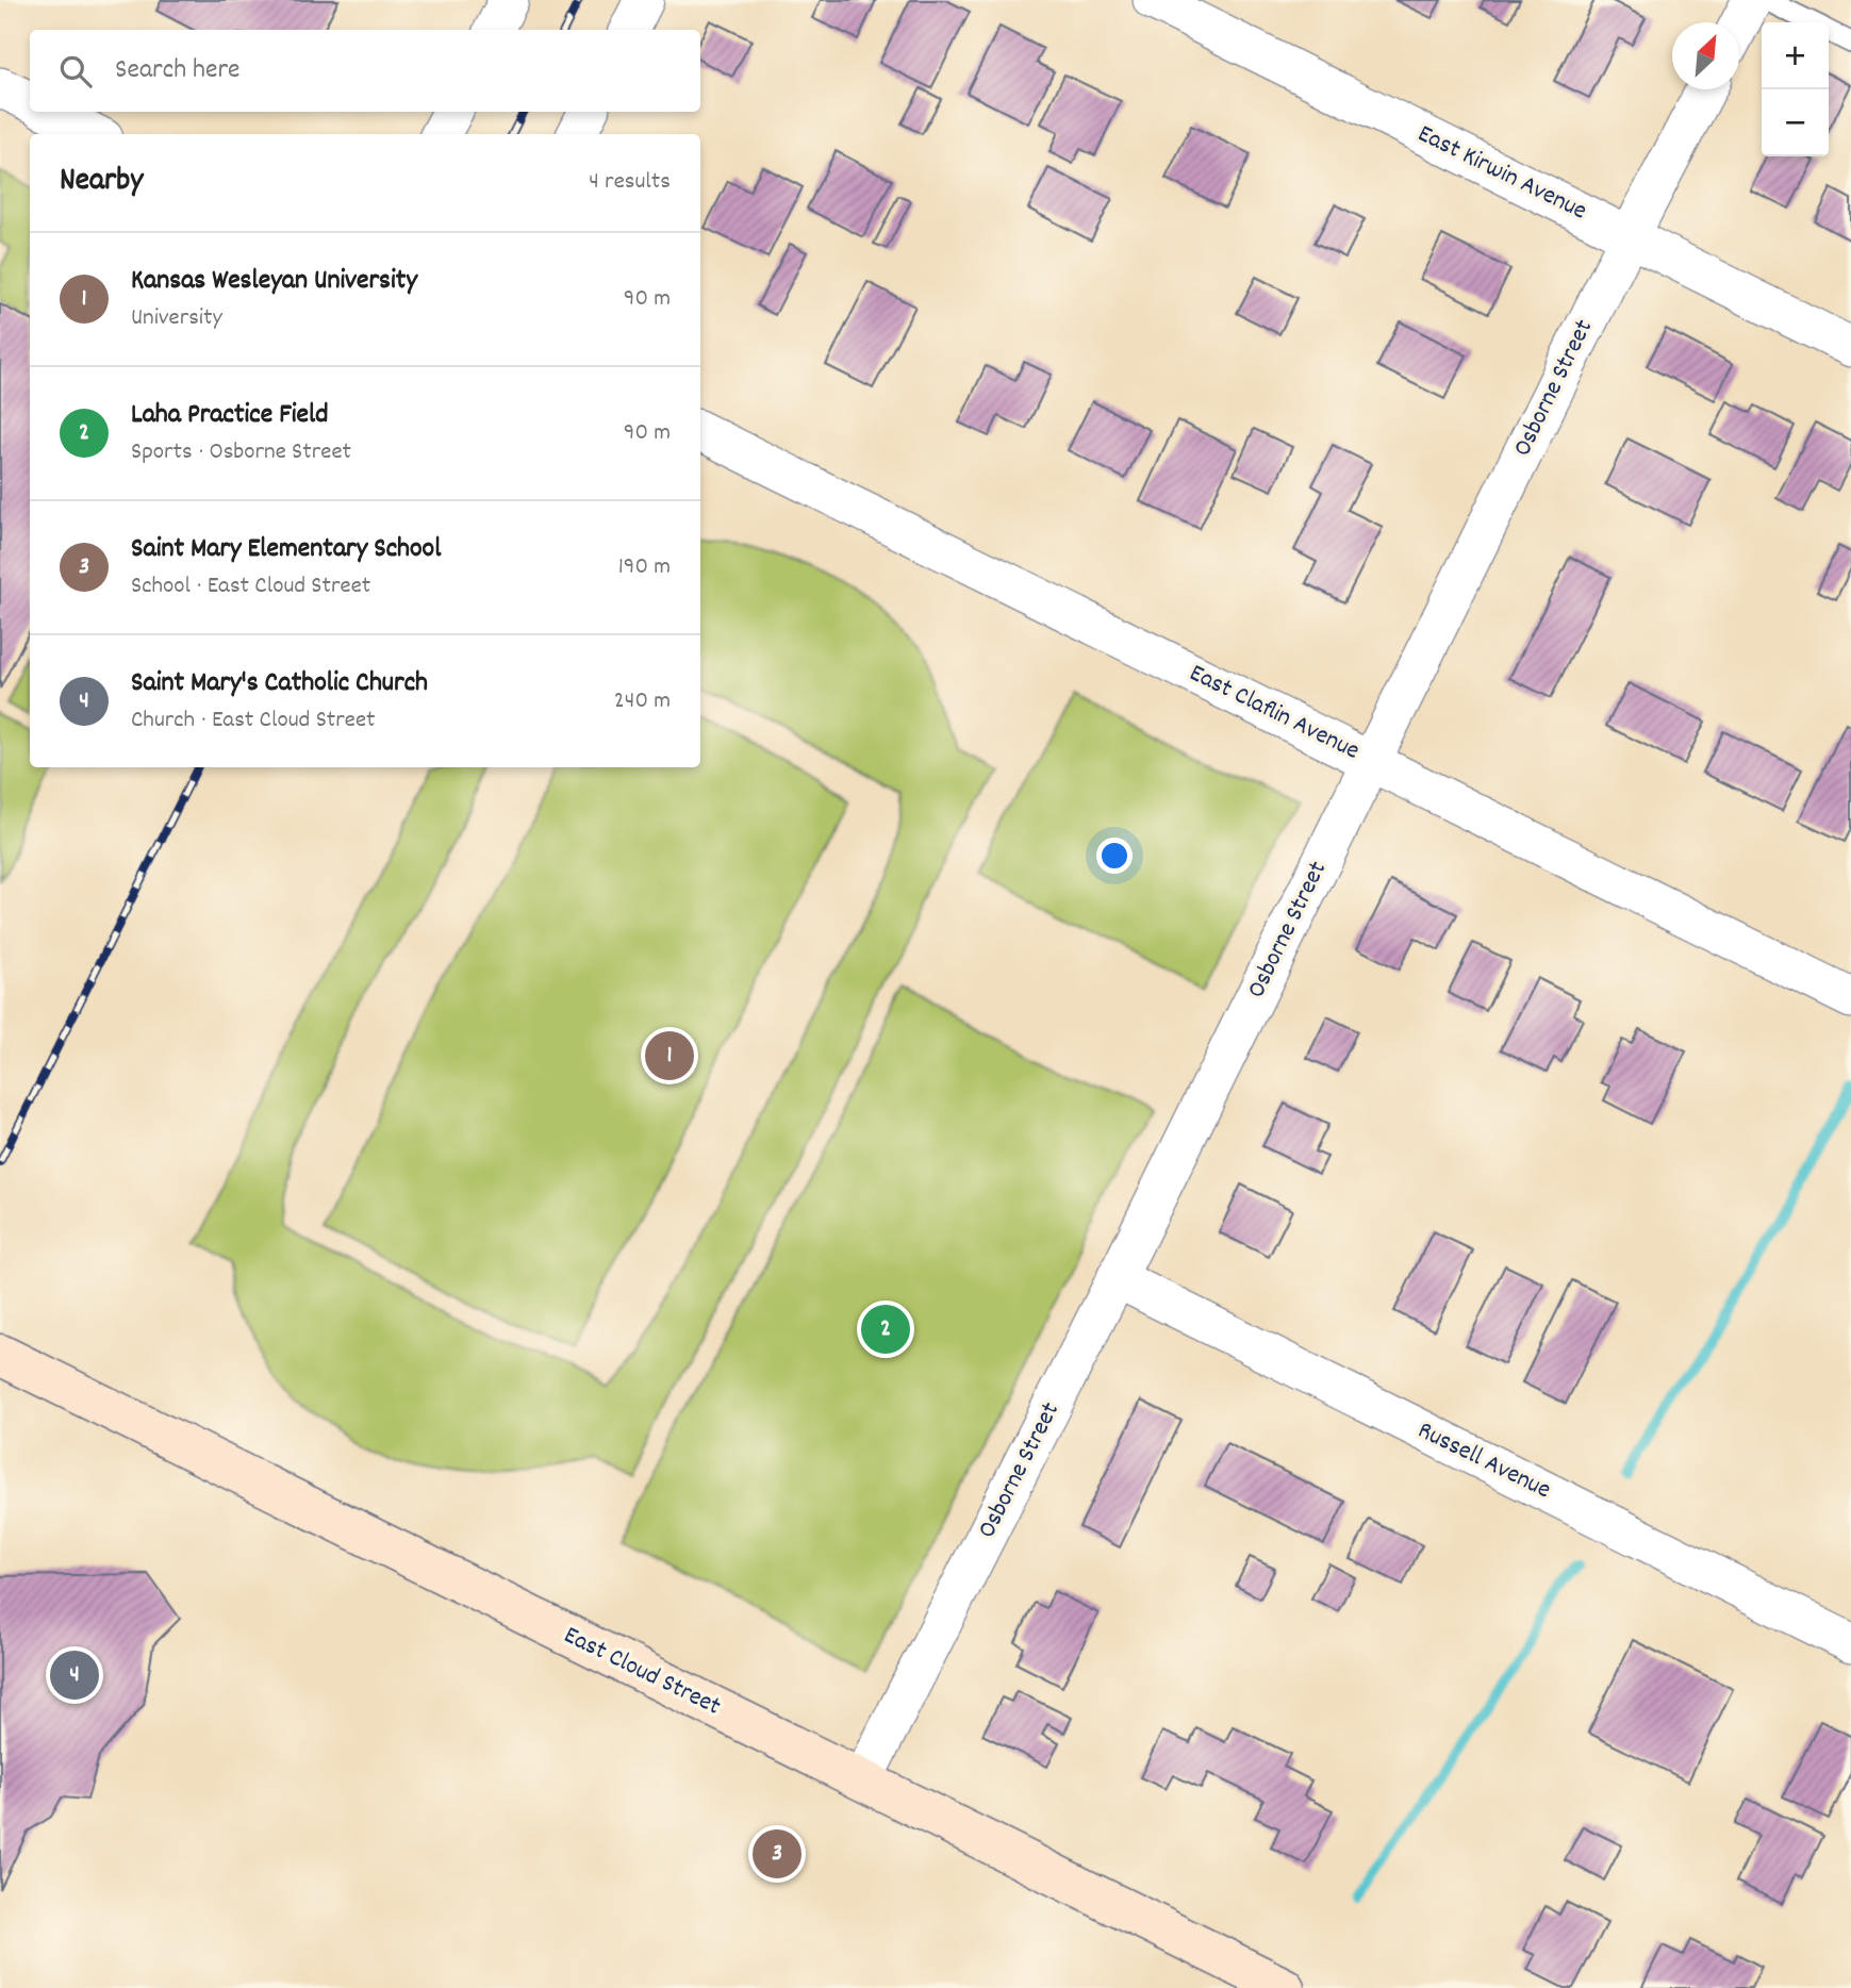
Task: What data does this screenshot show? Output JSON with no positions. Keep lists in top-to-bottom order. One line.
{"streets":{"main road":["East Cloud Street"],"street":["East Kirwin Avenue","Osborne Street","East Claflin Avenue","Russell Avenue"]},"crossings":[["East Kirwin Avenue","Osborne Street"],["Osborne Street","East Claflin Avenue"],["Osborne Street","Russell Avenue"],["Osborne Street","East Cloud Street"]],"north":"top right","page":{"map_buttons":["+","−"],"search":"Search here","heading":["Nearby","4 results"],"list":[{"mark":"1","name":"Kansas Wesleyan University","note":"University","value":"90 m"},{"mark":"2","name":"Laha Practice Field","note":"Sports · Osborne Street","value":"90 m"},{"mark":"3","name":"Saint Mary Elementary School","note":"School · East Cloud Street","value":"190 m"},{"mark":"4","name":"Saint Mary's Catholic Church","note":"Church · East Cloud Street","value":"240 m"}],"pins":["1","2","4","3"]}}
